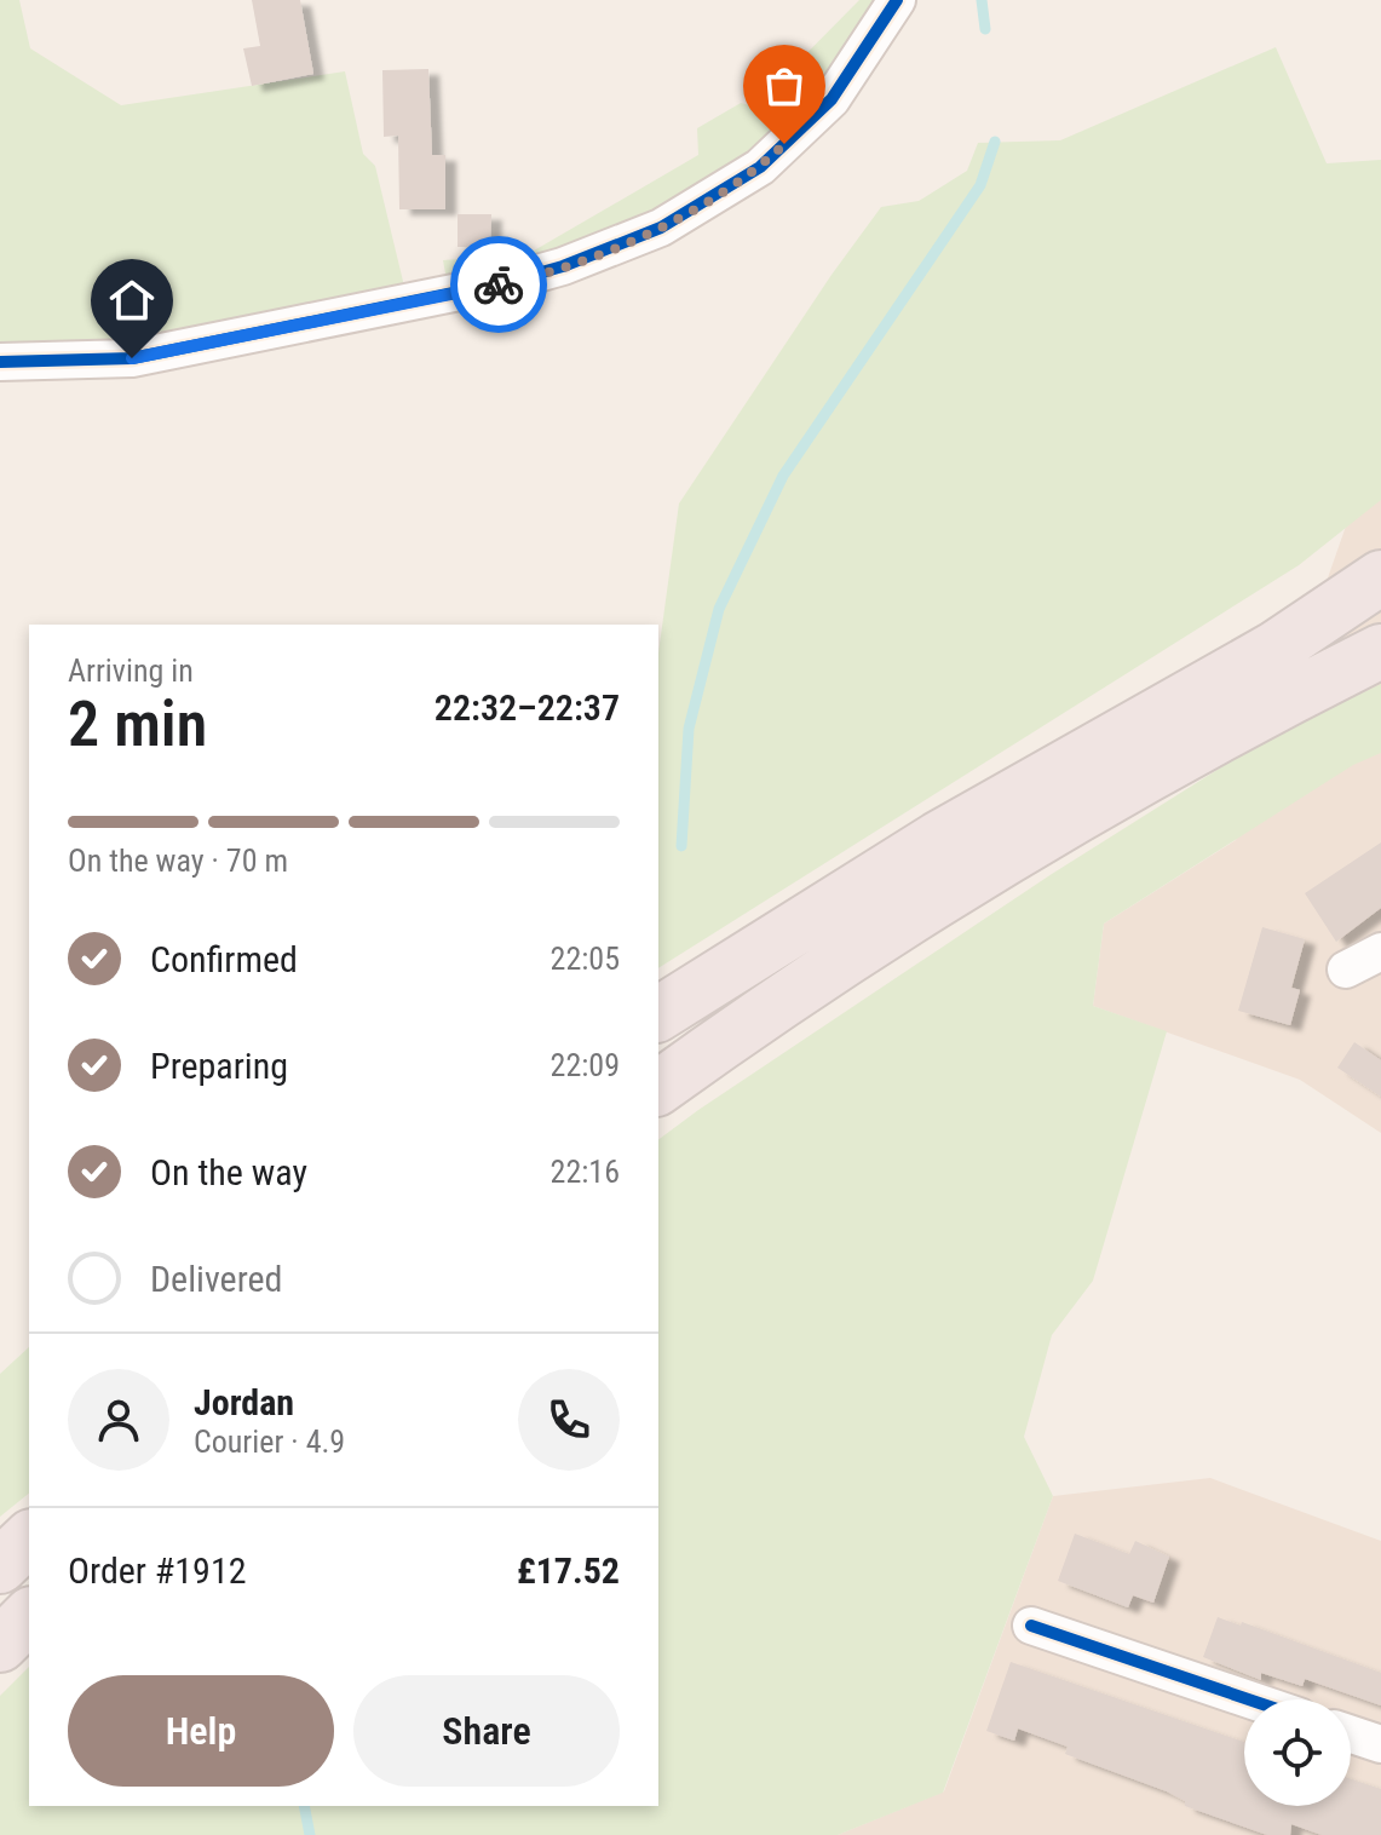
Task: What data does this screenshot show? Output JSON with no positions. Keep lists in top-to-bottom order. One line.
{"page":{"heading":["2 min","Arriving in","22:32–22:37"],"panel":["Jordan","Courier · 4.9","Order #1912","£17.52"],"bar":"On the way · 70 m","list":[["Confirmed","22:05"],["Preparing","22:09"],["On the way","22:16"],"Delivered"],"buttons":["Help","Share"]}}
